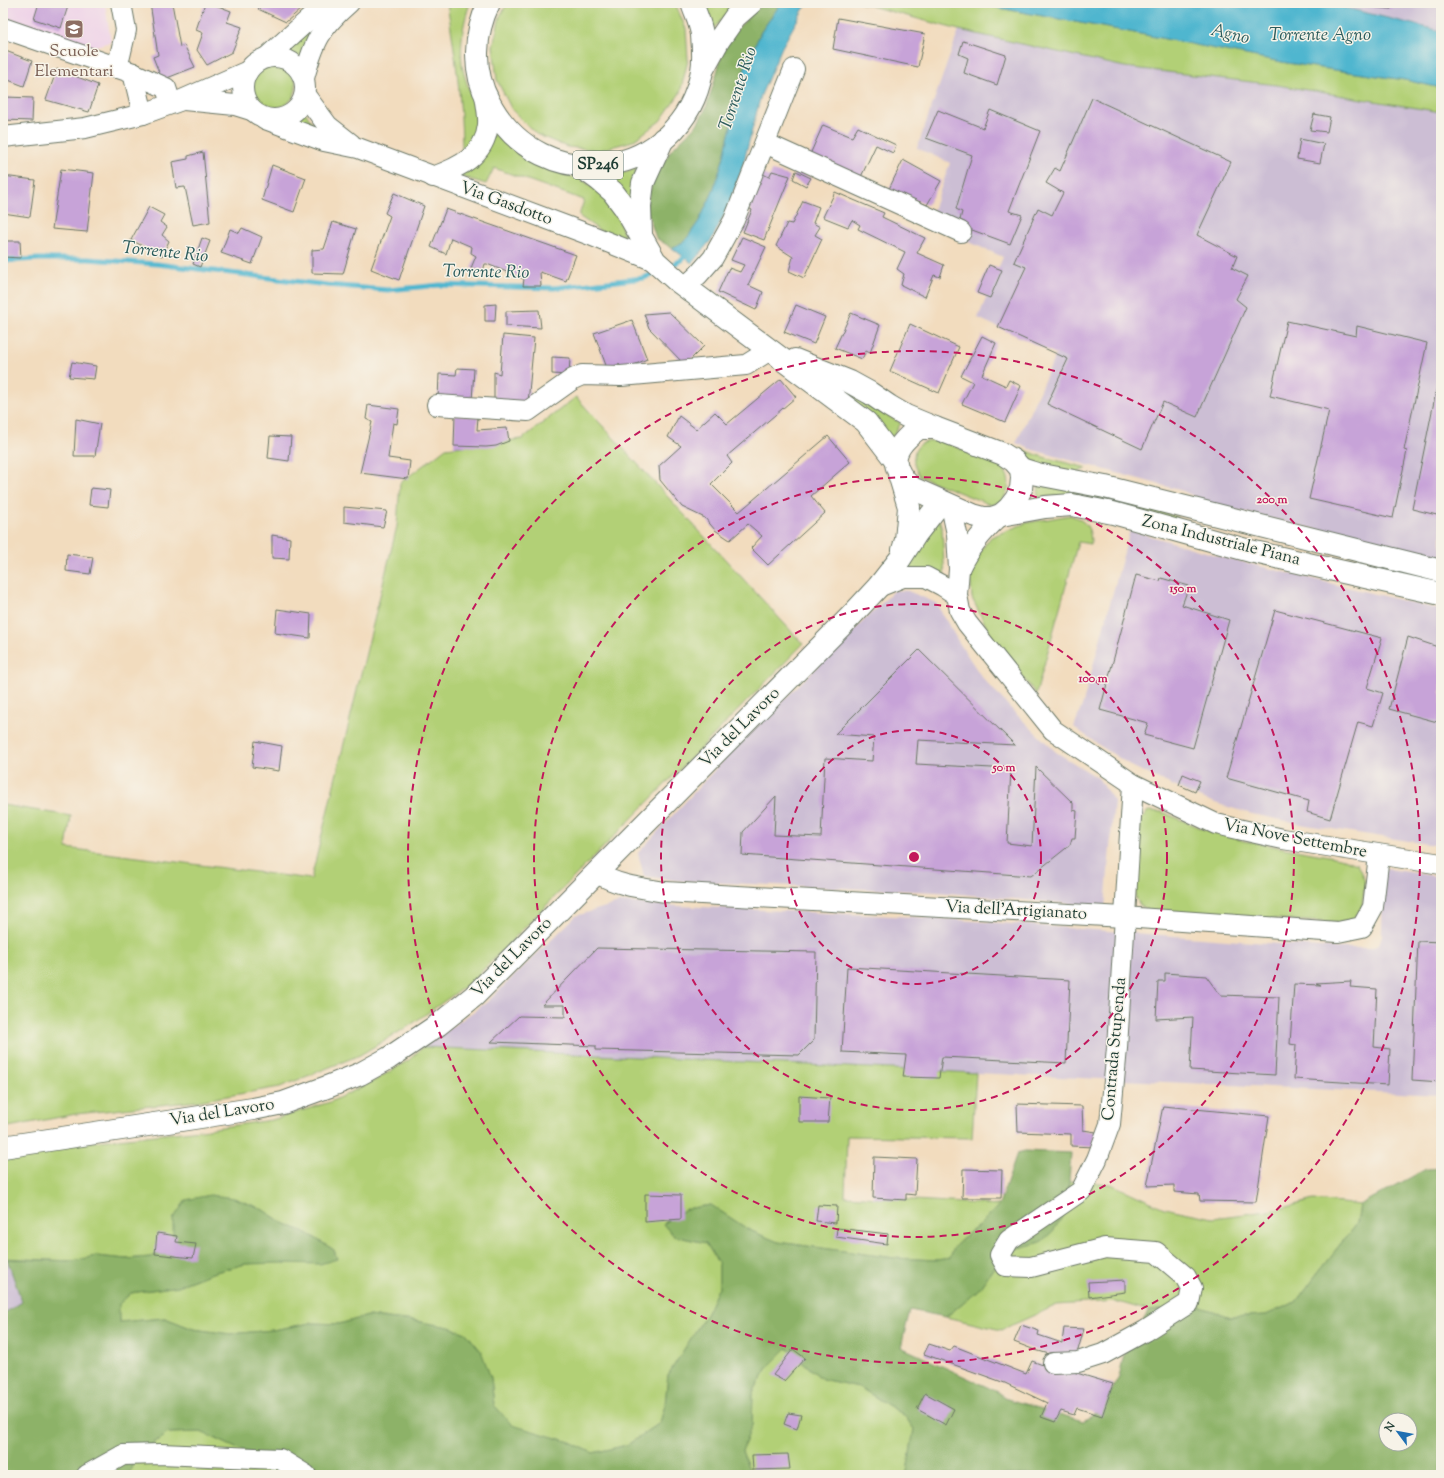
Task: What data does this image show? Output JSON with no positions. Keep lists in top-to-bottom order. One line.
{"streets":{"main road":["SP246","Zona Industriale Piana","Via del Lavoro"],"street":["Via Gasdotto","Via Nove Settembre","Via dell'Artigianato","Contrada Stupenda"]},"crossings":[["Zona Industriale Piana","Via del Lavoro"],["Zona Industriale Piana","Via Nove Settembre"],["Via del Lavoro","Via Nove Settembre"],["Via del Lavoro","Via dell'Artigianato"],["Via Nove Settembre","Via dell'Artigianato"],["Via dell'Artigianato","Contrada Stupenda"]],"water":["Agno","Torrente Agno","Torrente Rio"],"places":{"school or university":["Scuole Elementari"]},"north":"top left","rings":["200 m","150 m","100 m","50 m"]}
